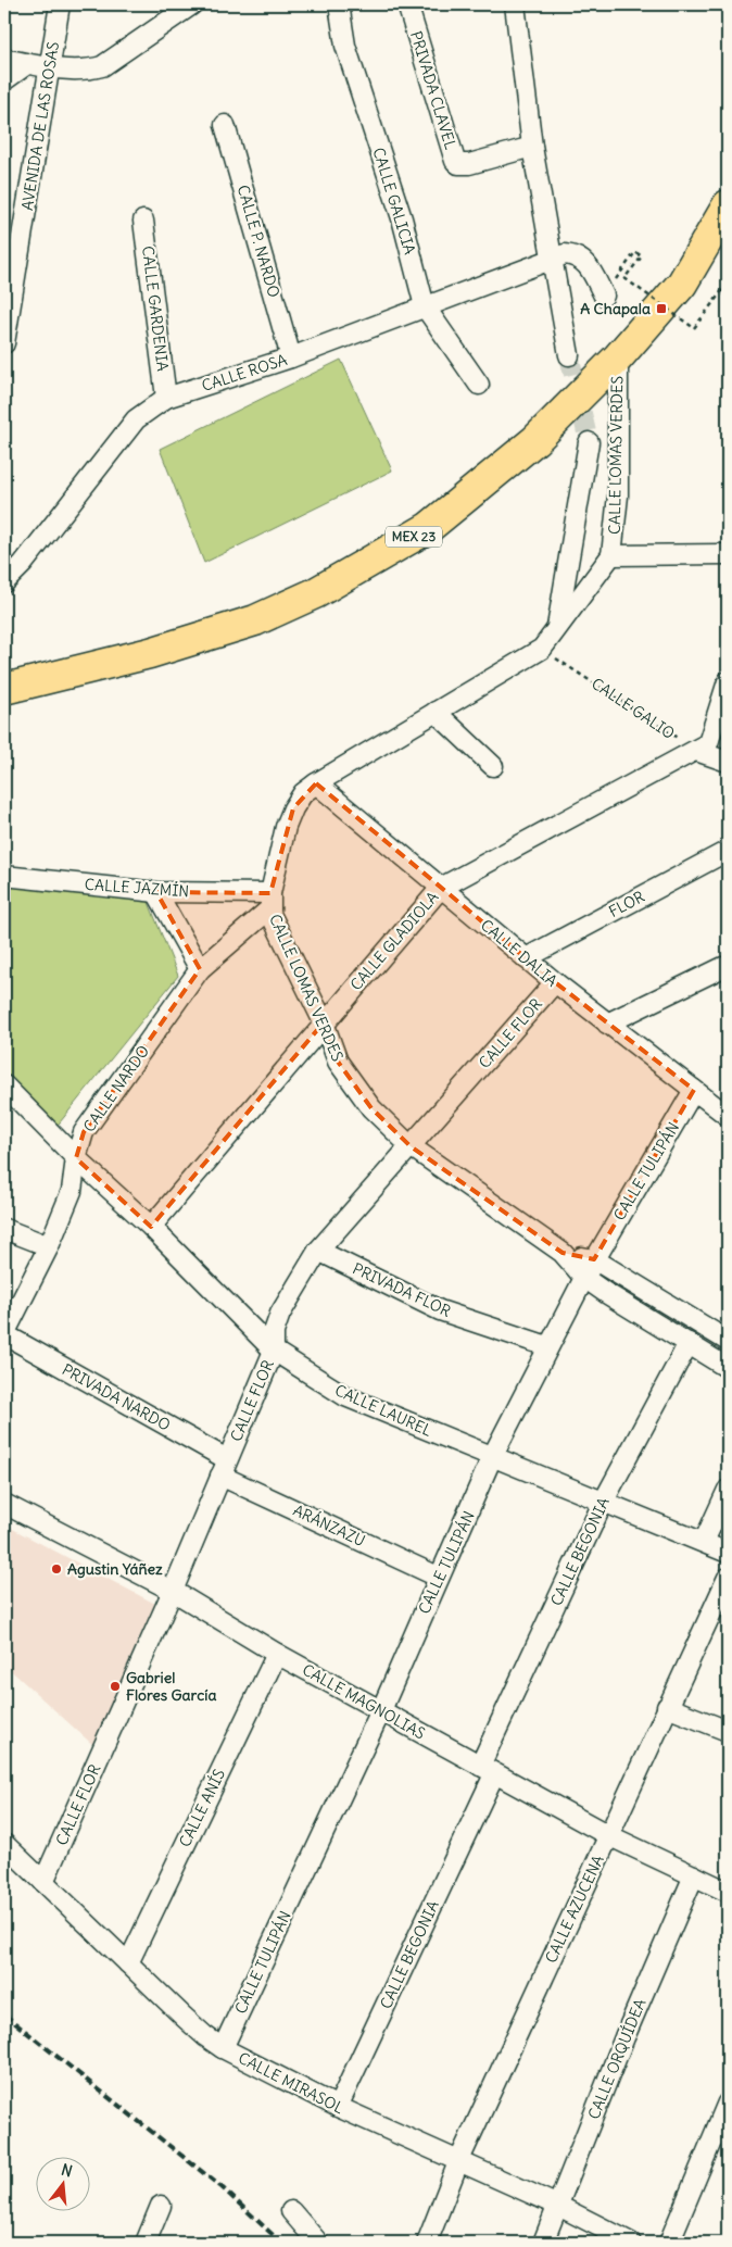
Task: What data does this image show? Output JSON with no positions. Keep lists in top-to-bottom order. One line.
{"streets":{"highway":["MEX 23"],"street":["PRIVADA CLAVEL","AVENIDA DE LAS ROSAS","CALLE GALICIA","CALLE P. NARDO","CALLE GARDENIA","CALLE ROSA","CALLE LOMAS VERDES","CALLE JAZMÍN","FLOR","CALLE GLADIOLA","CALLE DALIA","CALLE FLOR","CALLE NARDO","CALLE TULIPÁN","PRIVADA FLOR","PRIVADA NARDO","CALLE LAUREL","ARÁNZAZU","CALLE BEGONIA","CALLE MAGNOLIAS","CALLE ANÍS","CALLE AZUCENA","CALLE ORQUÍDEA","CALLE MIRASOL"],"path":["CALLE GALIO"]},"crossings":[["CALLE GALICIA","CALLE ROSA"],["CALLE P. NARDO","CALLE ROSA"],["CALLE GARDENIA","CALLE ROSA"],["CALLE LOMAS VERDES","MEX 23"],["CALLE LOMAS VERDES","CALLE GALIO"],["CALLE LOMAS VERDES","CALLE JAZMÍN"],["CALLE LOMAS VERDES","CALLE GLADIOLA"],["CALLE LOMAS VERDES","CALLE DALIA"],["CALLE LOMAS VERDES","CALLE FLOR"],["CALLE LOMAS VERDES","CALLE NARDO"],["CALLE LOMAS VERDES","CALLE TULIPÁN"],["CALLE LOMAS VERDES","CALLE BEGONIA"],["CALLE GALIO","CALLE GLADIOLA"],["CALLE JAZMÍN","CALLE NARDO"],["FLOR","CALLE DALIA"],["CALLE GLADIOLA","CALLE DALIA"],["CALLE GLADIOLA","CALLE LAUREL"],["CALLE DALIA","CALLE FLOR"],["CALLE DALIA","CALLE TULIPÁN"],["CALLE FLOR","PRIVADA FLOR"],["CALLE FLOR","PRIVADA NARDO"],["CALLE FLOR","CALLE LAUREL"],["CALLE FLOR","ARÁNZAZU"],["CALLE FLOR","CALLE MAGNOLIAS"],["CALLE FLOR","CALLE MIRASOL"],["CALLE NARDO","PRIVADA NARDO"],["CALLE NARDO","CALLE LAUREL"],["CALLE TULIPÁN","PRIVADA FLOR"],["CALLE TULIPÁN","CALLE LAUREL"],["CALLE TULIPÁN","ARÁNZAZU"],["CALLE TULIPÁN","CALLE MAGNOLIAS"],["CALLE TULIPÁN","CALLE MIRASOL"],["PRIVADA NARDO","ARÁNZAZU"],["CALLE LAUREL","CALLE BEGONIA"],["CALLE BEGONIA","CALLE MAGNOLIAS"],["CALLE BEGONIA","CALLE MIRASOL"],["CALLE MAGNOLIAS","CALLE ANÍS"],["CALLE MAGNOLIAS","CALLE AZUCENA"],["CALLE MAGNOLIAS","CALLE ORQUÍDEA"],["CALLE ANÍS","CALLE MIRASOL"],["CALLE AZUCENA","CALLE MIRASOL"],["CALLE ORQUÍDEA","CALLE MIRASOL"]],"places":{"transit":["A Chapala"],"other":["Agustin Yáñez","Gabriel Flores García"]},"north":"top"}
